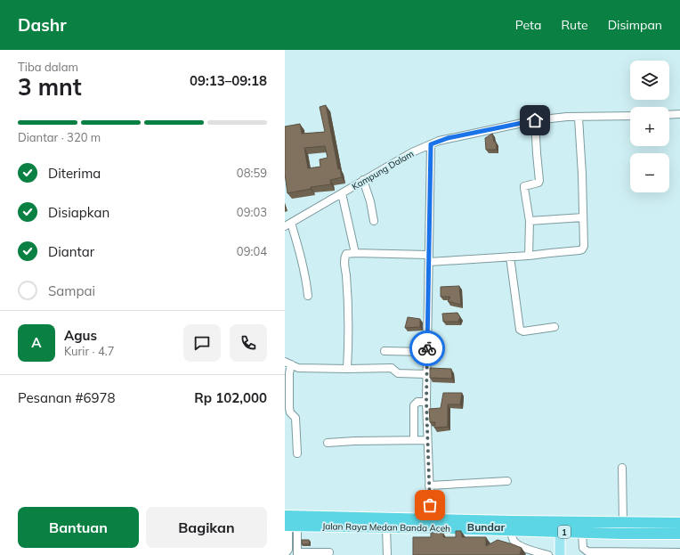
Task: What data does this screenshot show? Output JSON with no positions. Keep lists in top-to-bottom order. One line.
{"streets":{"highway":["Jalan Raya Medan Banda Aceh","1"],"street":["Kampung Dalam"]},"districts":["Bundar"],"page":{"header":"Dashr","nav":["Peta","Rute","Disimpan"],"heading":["3 mnt","Tiba dalam","09:13–09:18"],"panel":["Agus","Kurir · 4.7","Pesanan #6978","Rp 102,000"],"map_buttons":["+","−"],"bar":"Diantar · 320 m","list":[["Diterima","08:59"],["Disiapkan","09:03"],["Diantar","09:04"],"Sampai"],"round":"A","buttons":["Bantuan","Bagikan"]}}
